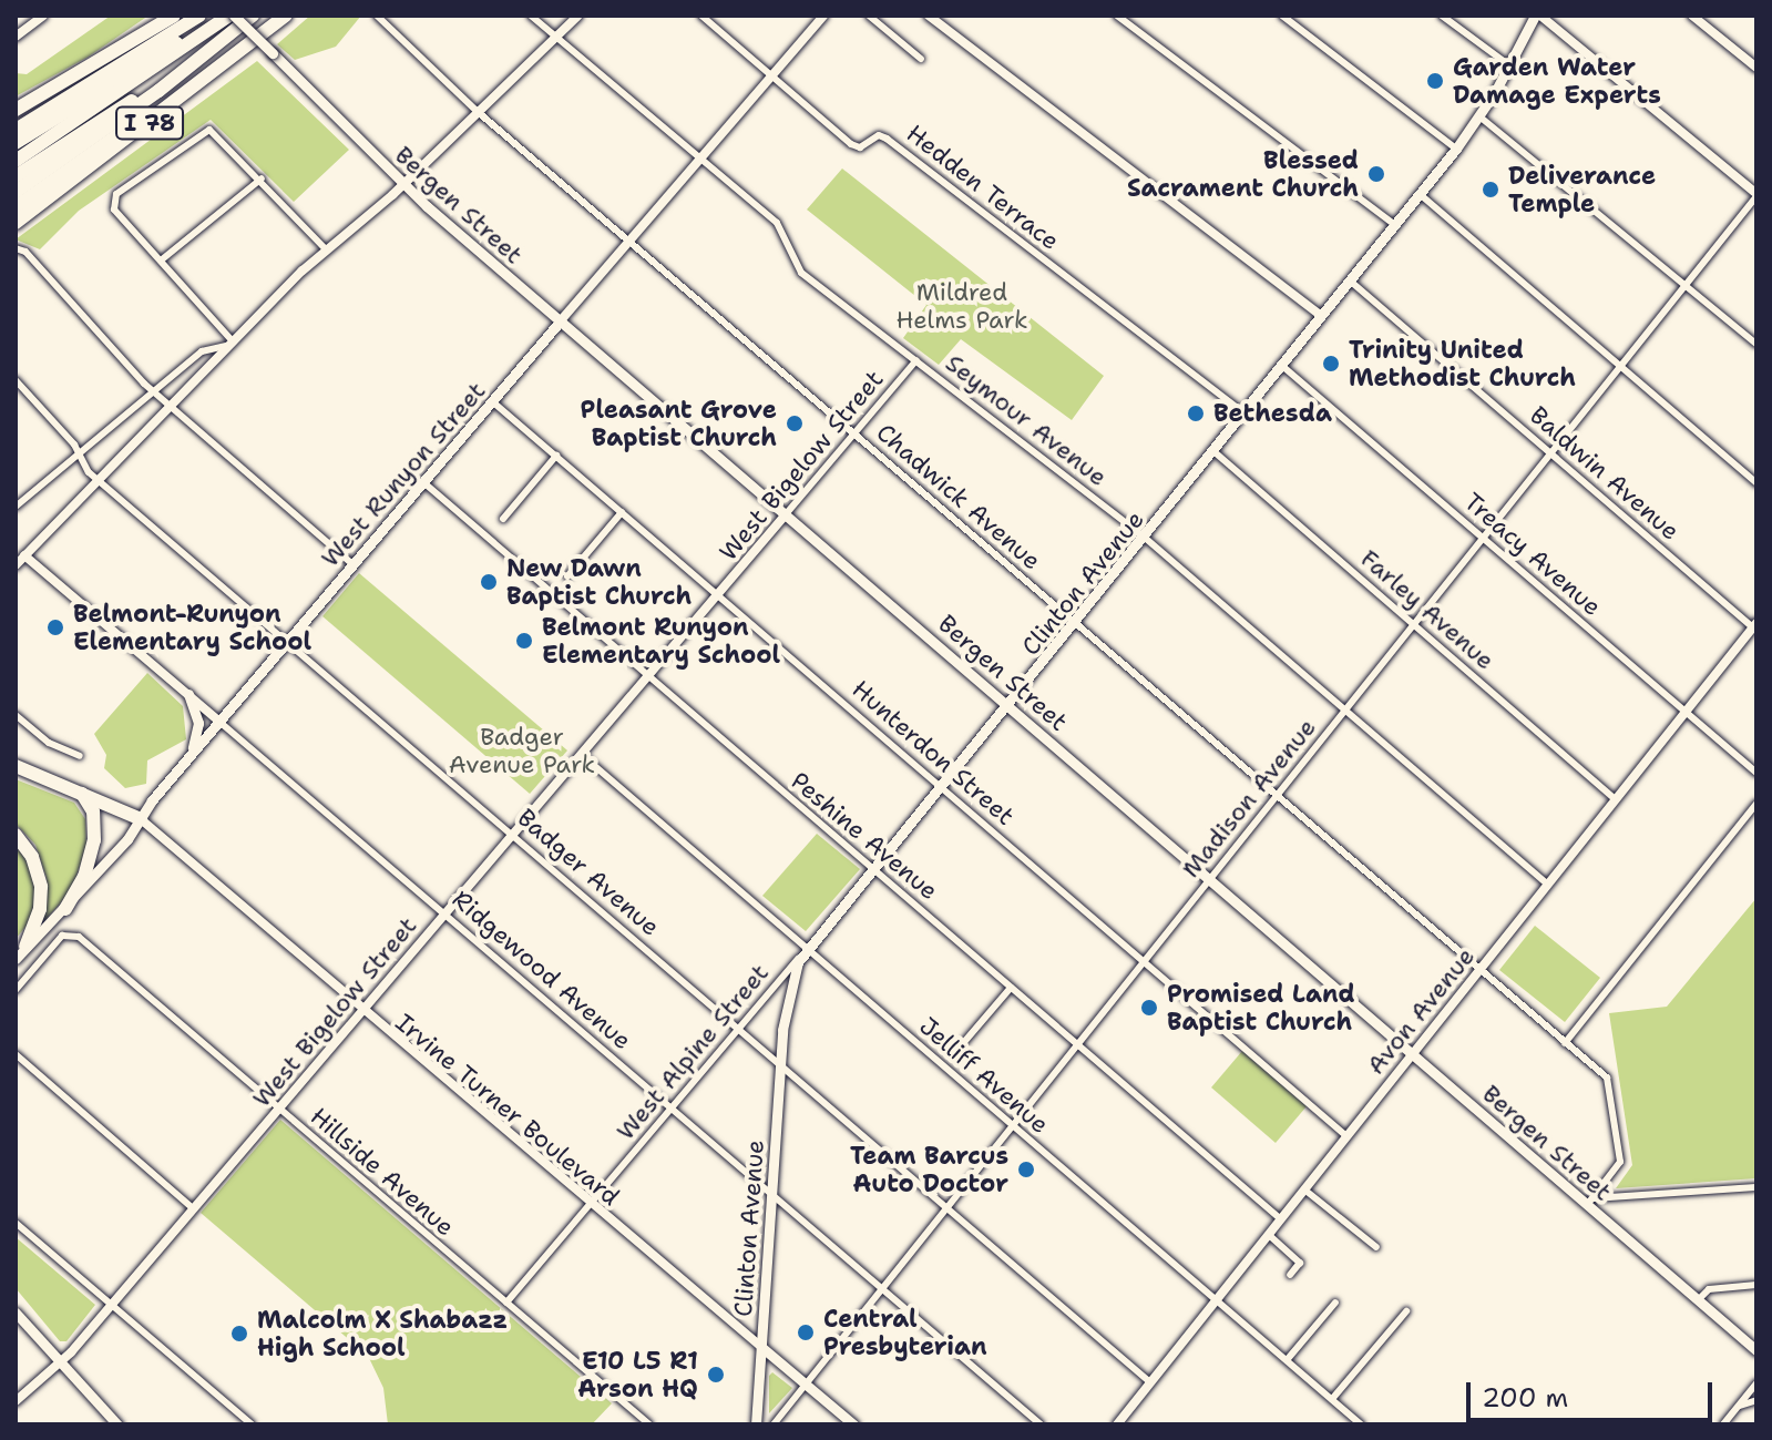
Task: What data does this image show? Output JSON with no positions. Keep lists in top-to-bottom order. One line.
{"streets":{"highway":["I 78"],"main road":["Bergen Street","West Runyon Street","Clinton Avenue","Irvine Turner Boulevard"],"street":["Hedden Terrace","Seymour Avenue","West Bigelow Street","Baldwin Avenue","Chadwick Avenue","Treacy Avenue","Farley Avenue","Hunterdon Street","Madison Avenue","Peshine Avenue","Badger Avenue","Ridgewood Avenue","Avon Avenue","West Alpine Street","Jelliff Avenue","Hillside Avenue"]},"crossings":[["I 78","Bergen Street"],["Hedden Terrace","West Runyon Street"],["Hedden Terrace","Clinton Avenue"],["Bergen Street","West Bigelow Street"],["Bergen Street","West Runyon Street"],["Bergen Street","Chadwick Avenue"],["Bergen Street","Clinton Avenue"],["Bergen Street","Madison Avenue"],["Bergen Street","Avon Avenue"],["Seymour Avenue","West Bigelow Street"],["Seymour Avenue","West Runyon Street"],["Seymour Avenue","Clinton Avenue"],["Seymour Avenue","Madison Avenue"],["Seymour Avenue","Avon Avenue"],["West Bigelow Street","Chadwick Avenue"],["West Bigelow Street","Hunterdon Street"],["West Bigelow Street","Peshine Avenue"],["West Bigelow Street","Badger Avenue"],["West Bigelow Street","Ridgewood Avenue"],["West Bigelow Street","Jelliff Avenue"],["West Bigelow Street","Irvine Turner Boulevard"],["West Bigelow Street","Hillside Avenue"],["Baldwin Avenue","Clinton Avenue"],["Baldwin Avenue","Madison Avenue"],["Baldwin Avenue","Avon Avenue"],["West Runyon Street","Chadwick Avenue"],["West Runyon Street","Hunterdon Street"],["West Runyon Street","Peshine Avenue"],["West Runyon Street","Badger Avenue"],["West Runyon Street","Ridgewood Avenue"],["West Runyon Street","Irvine Turner Boulevard"],["Chadwick Avenue","Clinton Avenue"],["Chadwick Avenue","Madison Avenue"],["Chadwick Avenue","Avon Avenue"],["Treacy Avenue","Clinton Avenue"],["Treacy Avenue","Madison Avenue"],["Treacy Avenue","Avon Avenue"],["Clinton Avenue","Farley Avenue"],["Clinton Avenue","Hunterdon Street"],["Clinton Avenue","Peshine Avenue"],["Clinton Avenue","Badger Avenue"],["Clinton Avenue","Ridgewood Avenue"],["Clinton Avenue","West Alpine Street"],["Clinton Avenue","Jelliff Avenue"],["Clinton Avenue","Irvine Turner Boulevard"],["Farley Avenue","Madison Avenue"],["Farley Avenue","Avon Avenue"],["Hunterdon Street","Madison Avenue"],["Hunterdon Street","Avon Avenue"],["Madison Avenue","Peshine Avenue"],["Madison Avenue","Badger Avenue"],["Madison Avenue","Ridgewood Avenue"],["Madison Avenue","Jelliff Avenue"],["Madison Avenue","Irvine Turner Boulevard"],["Peshine Avenue","Avon Avenue"],["Badger Avenue","Avon Avenue"],["Badger Avenue","West Alpine Street"],["Ridgewood Avenue","West Alpine Street"],["Avon Avenue","Jelliff Avenue"],["West Alpine Street","Jelliff Avenue"],["West Alpine Street","Irvine Turner Boulevard"],["West Alpine Street","Hillside Avenue"]],"parks":["Mildred Helms Park","Badger Avenue Park"],"places":["Garden Water Damage Experts","Blessed Sacrament Church","Deliverance Temple","Trinity United Methodist Church","Bethesda","Pleasant Grove Baptist Church","New Dawn Baptist Church","Belmont-Runyon Elementary School","Belmont Runyon Elementary School","Promised Land Baptist Church","Team Barcus Auto Doctor","Central Presbyterian","Malcolm X Shabazz High School","E10 L5 R1 Arson HQ"],"scale_bar":"200 m"}
